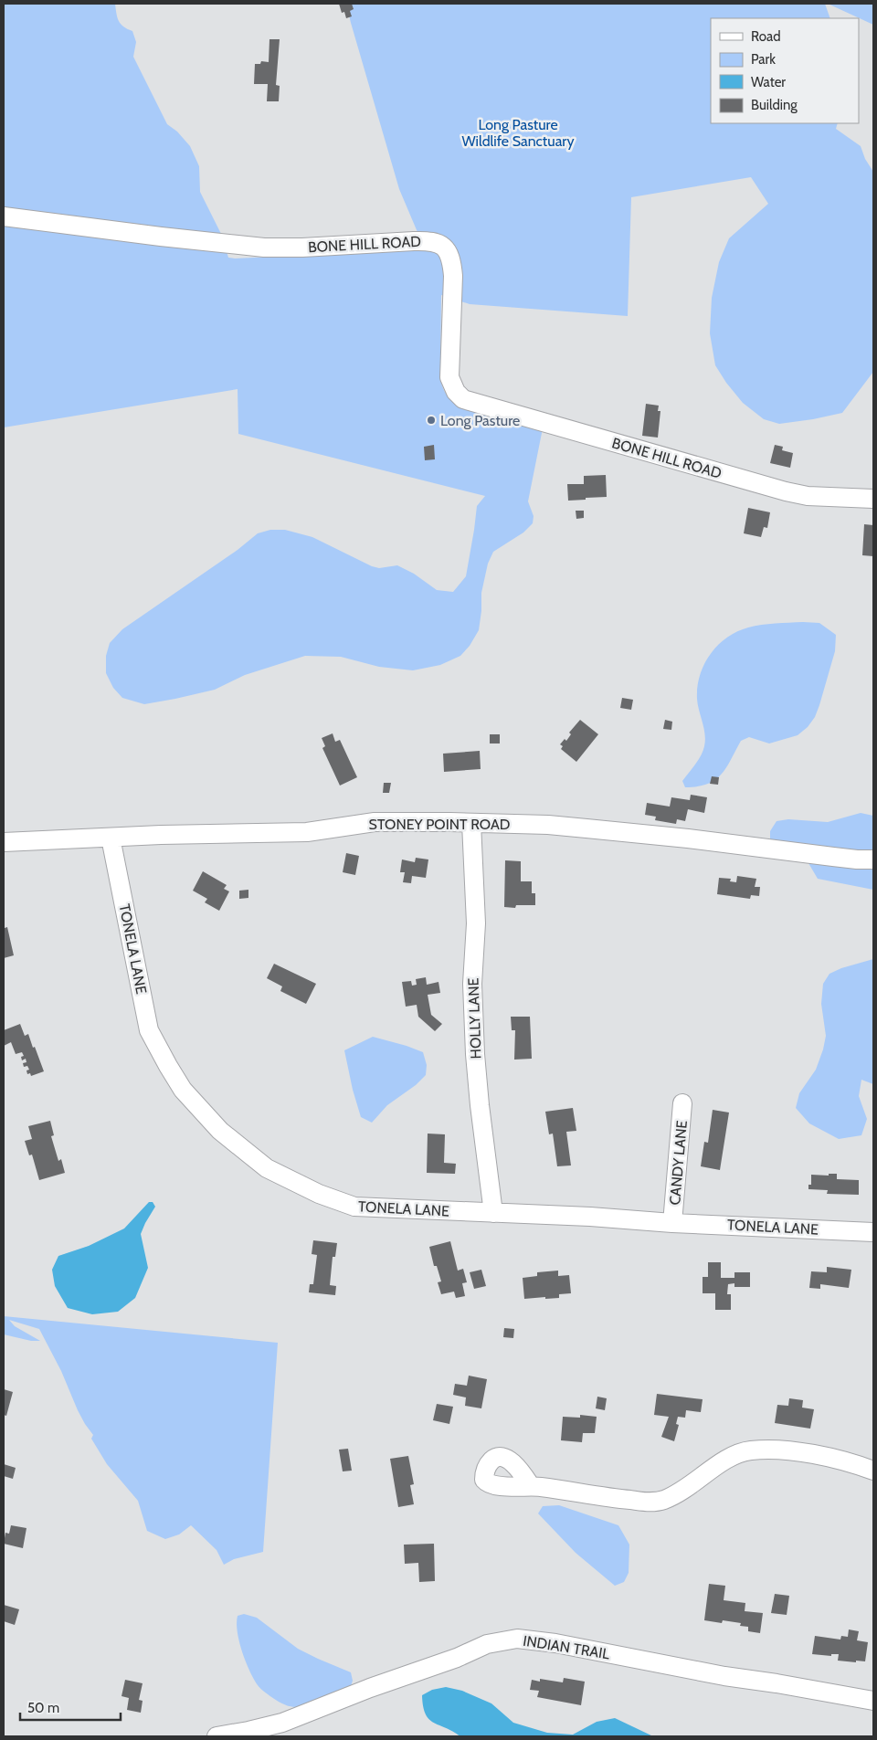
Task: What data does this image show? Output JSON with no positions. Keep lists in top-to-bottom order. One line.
{"streets":{"street":["BONE HILL ROAD","STONEY POINT ROAD","TONELA LANE","HOLLY LANE","CANDY LANE","INDIAN TRAIL"]},"crossings":[["STONEY POINT ROAD","TONELA LANE"],["STONEY POINT ROAD","HOLLY LANE"],["TONELA LANE","HOLLY LANE"],["TONELA LANE","CANDY LANE"]],"parks":["Long Pasture Wildlife Sanctuary"],"places":["Long Pasture"],"legend":["Road","Park","Water","Building"],"scale_bar":"50 m"}
